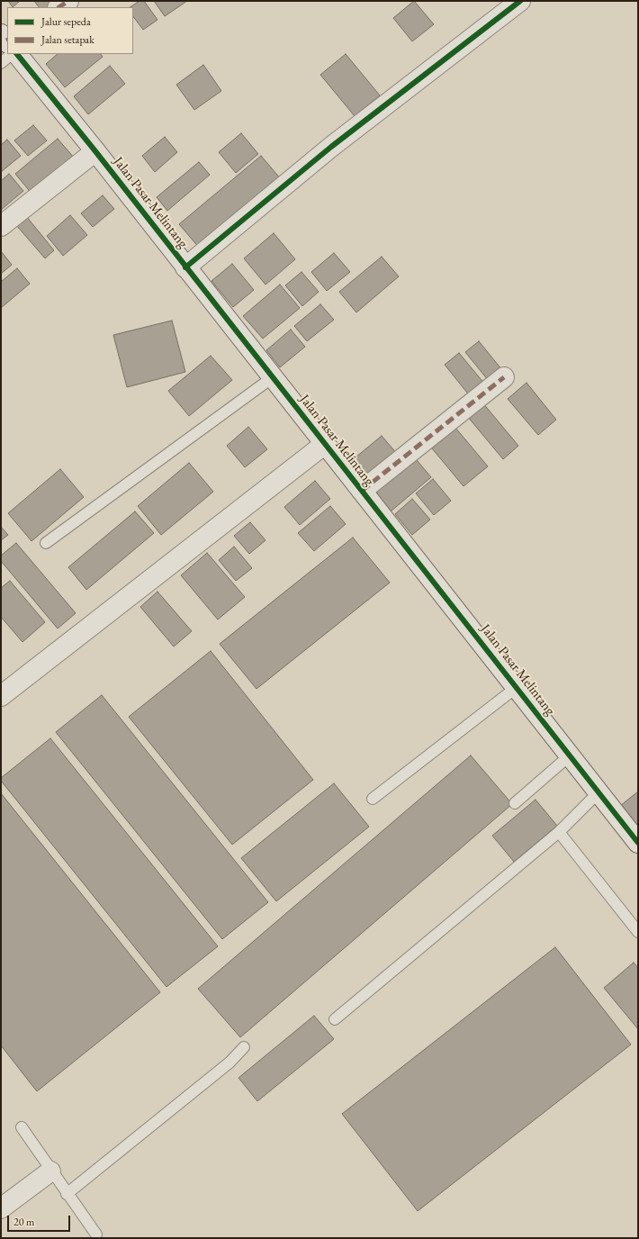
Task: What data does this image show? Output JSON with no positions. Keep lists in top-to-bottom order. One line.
{"streets":{"street":["Jalan Pasar Melintang"]},"legend":["Jalur sepeda","Jalan setapak"],"scale_bar":"20 m"}
